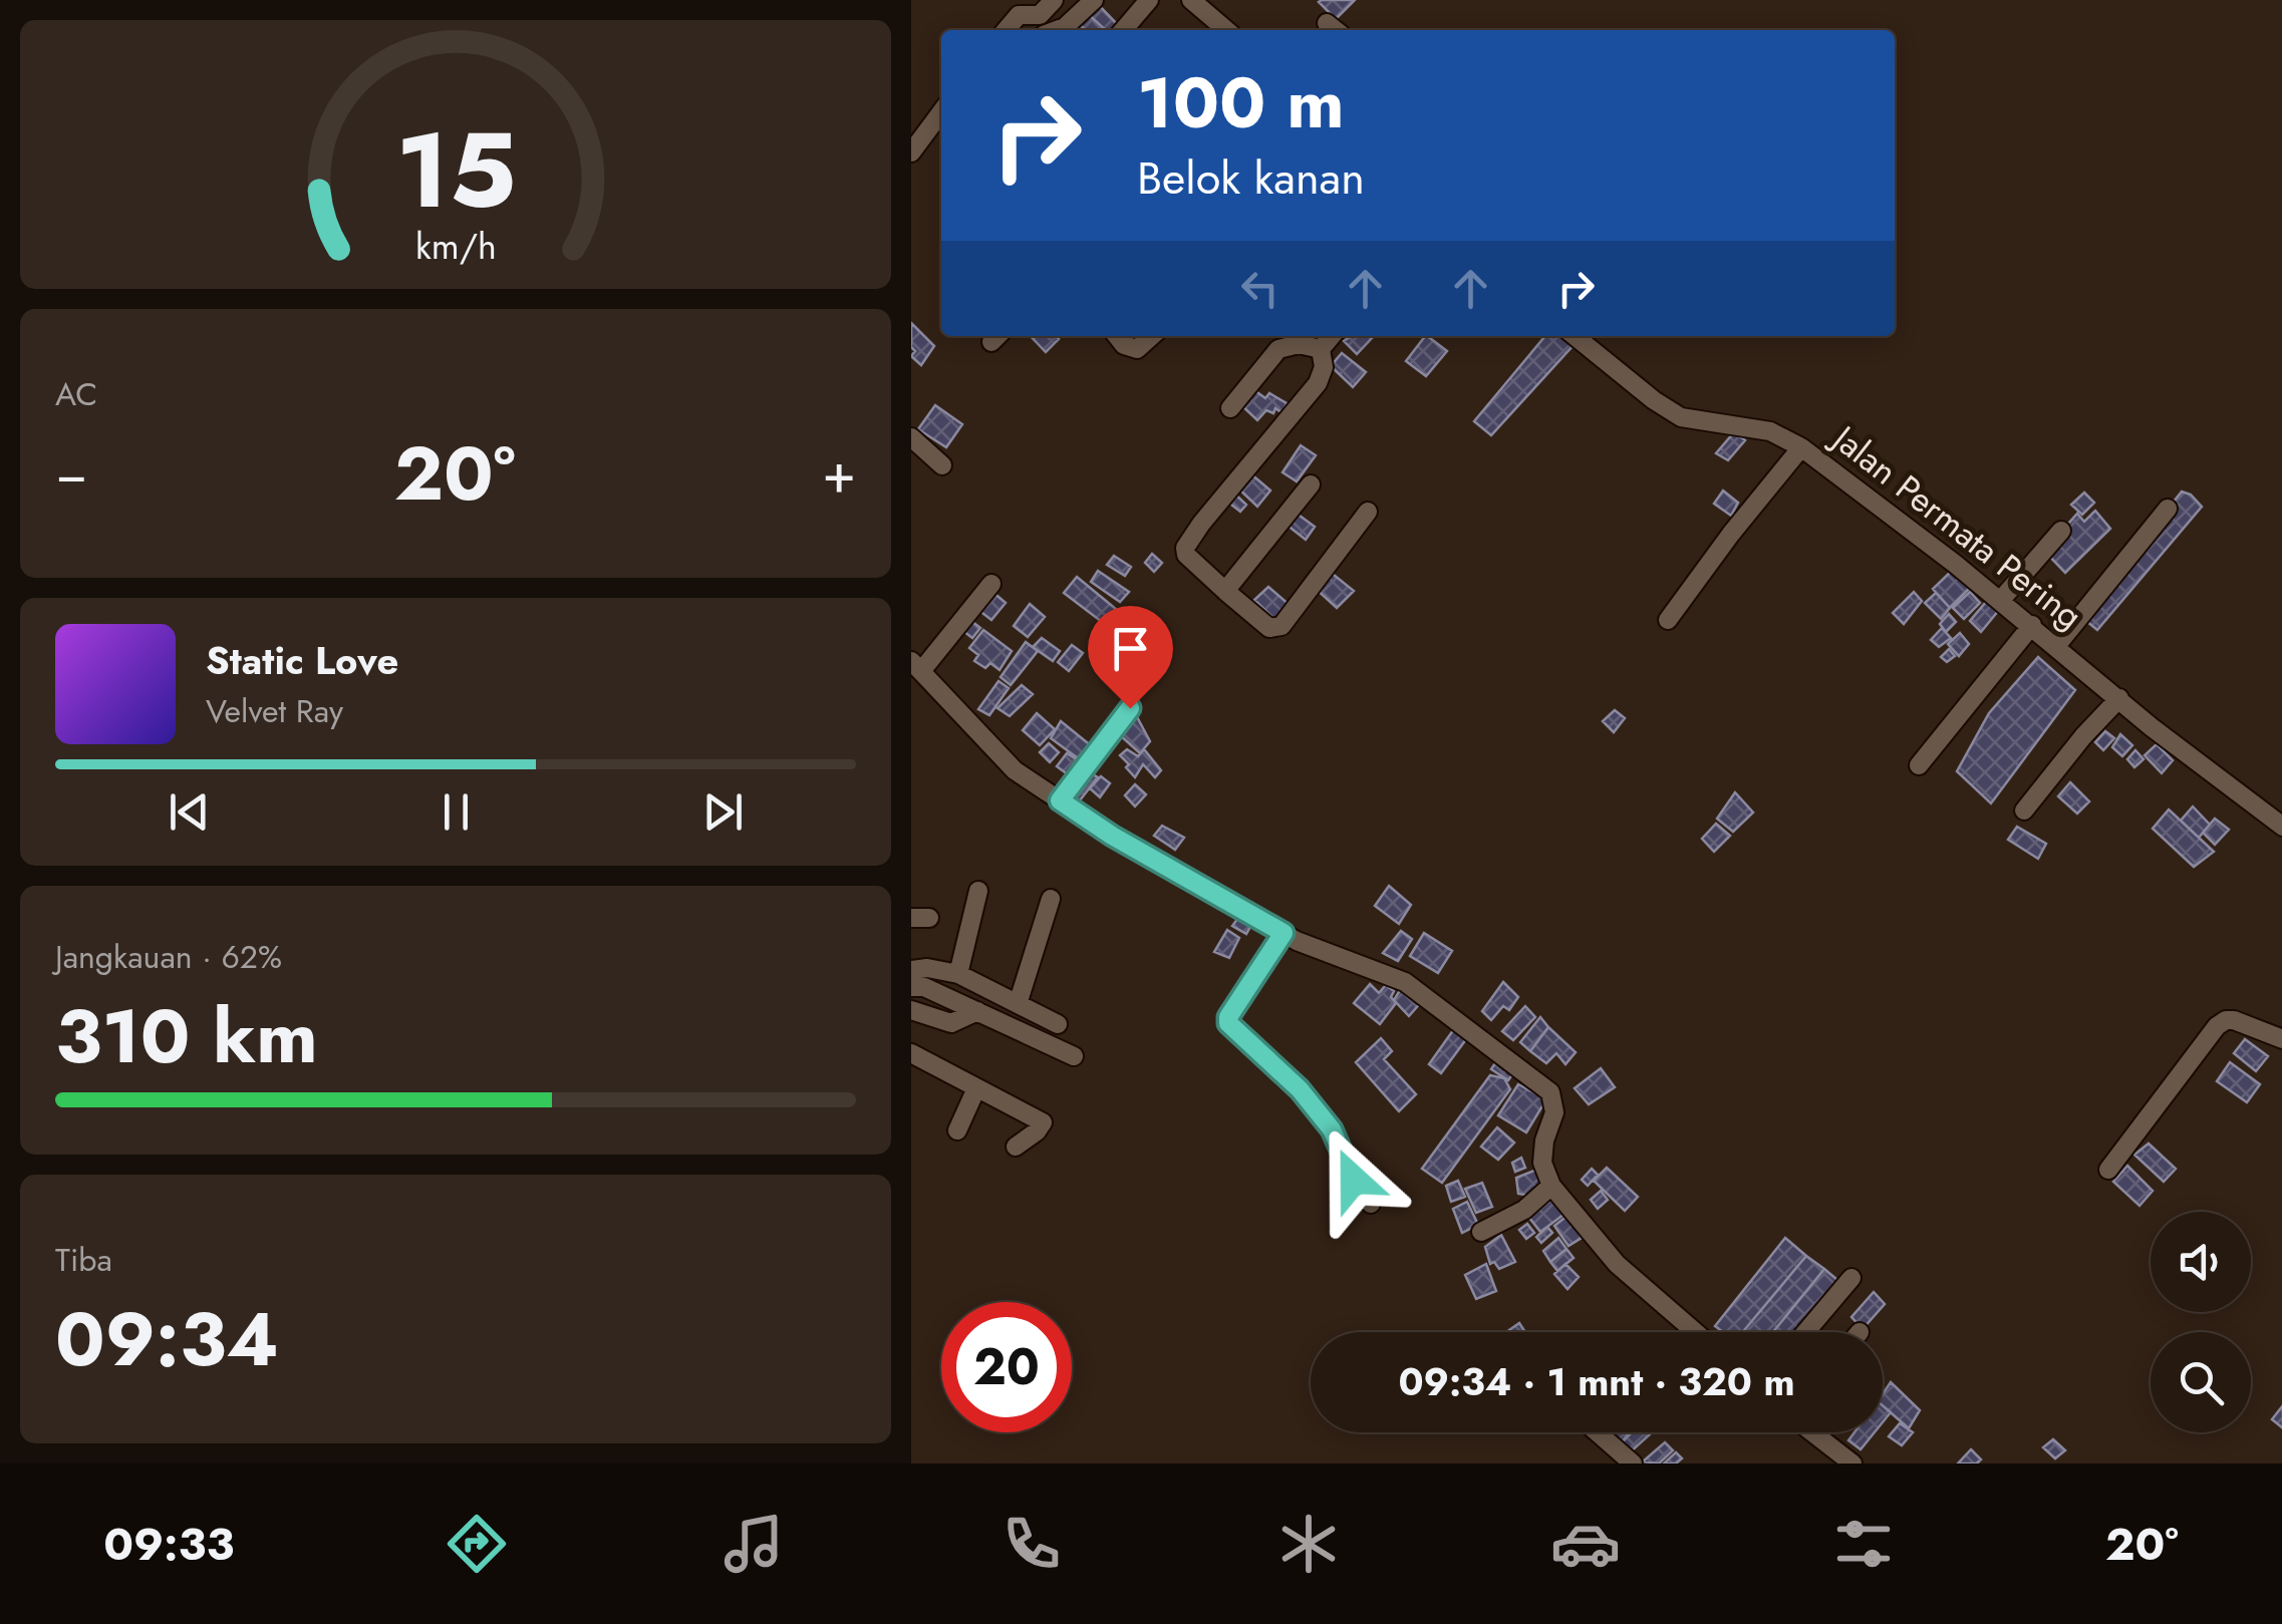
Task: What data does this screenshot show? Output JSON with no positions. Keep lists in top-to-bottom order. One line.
{"streets":{"street":["Jalan Permata Pering"]},"page":{"turn":["100 m","Belok kanan"],"tile":["AC",["Jangkauan · 62%","310 km"],["Tiba","09:34"]],"heat":["−","20°","+"],"song":["Static Love","Velvet Ray"],"limit":"20","trip":"09:34 · 1 mnt · 320 m","tabs":["09:33","20°"],"gauge":["15","km/h"]}}
